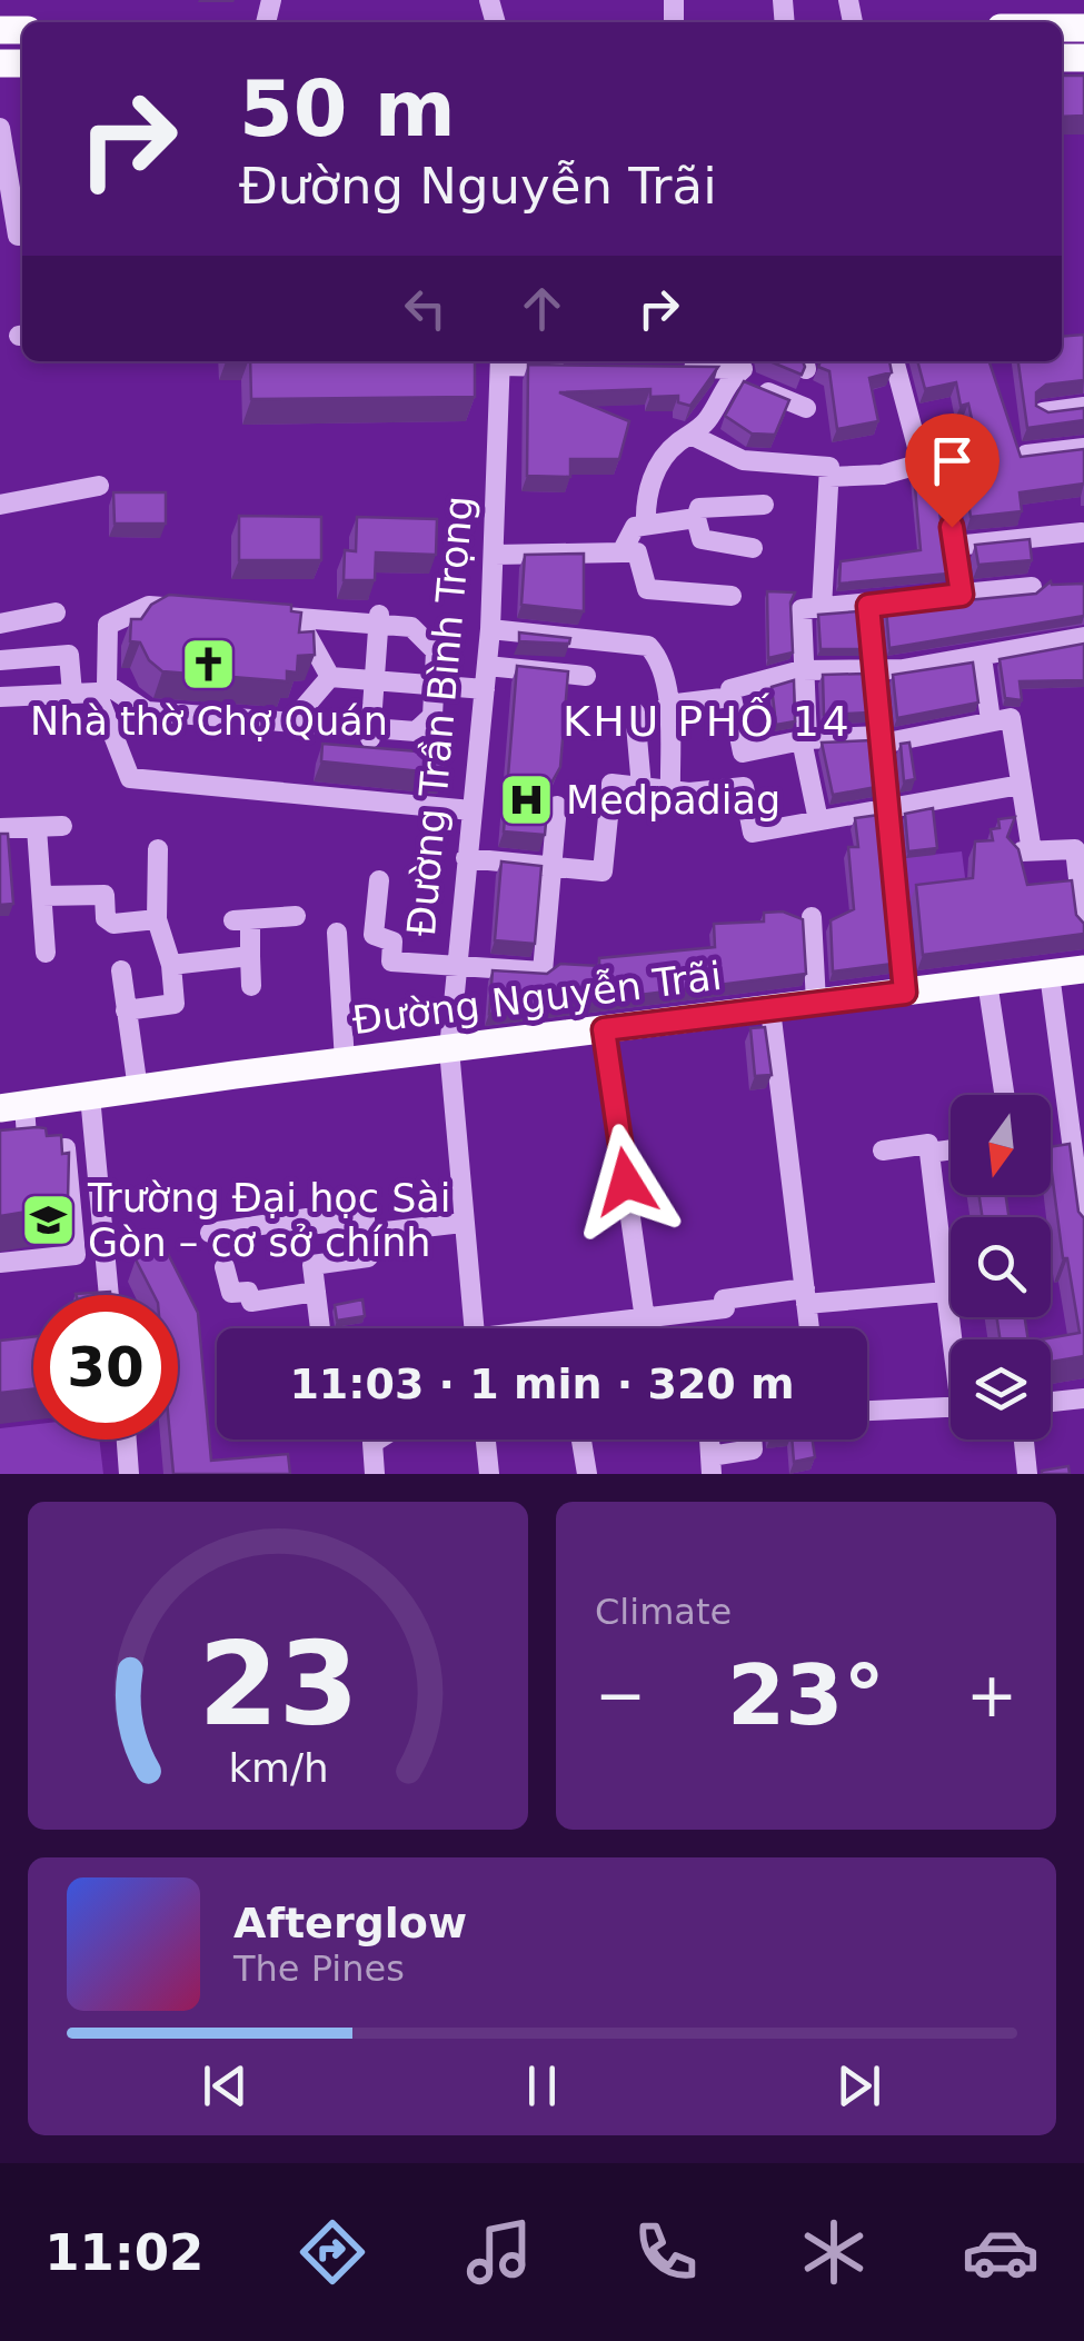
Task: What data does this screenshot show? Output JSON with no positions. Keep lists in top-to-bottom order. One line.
{"streets":{"main road":["Đường Nguyễn Trãi"],"street":["Đường Trần Bình Trọng"]},"crossings":[["Đường Trần Bình Trọng","Đường Nguyễn Trãi"]],"districts":["KHU PHỐ 14"],"places":{"church":["Nhà thờ Chợ Quán"],"hospital":["Medpadiag"],"school or university":["Trường Đại học Sài Gòn – cơ sở chính"]},"north":"bottom","page":{"turn":["50 m","Đường Nguyễn Trãi"],"limit":"30","trip":"11:03 · 1 min · 320 m","tile":"Climate","heat":["−","23°","+"],"song":["Afterglow","The Pines"],"tabs":"11:02","gauge":["23","km/h"]}}
